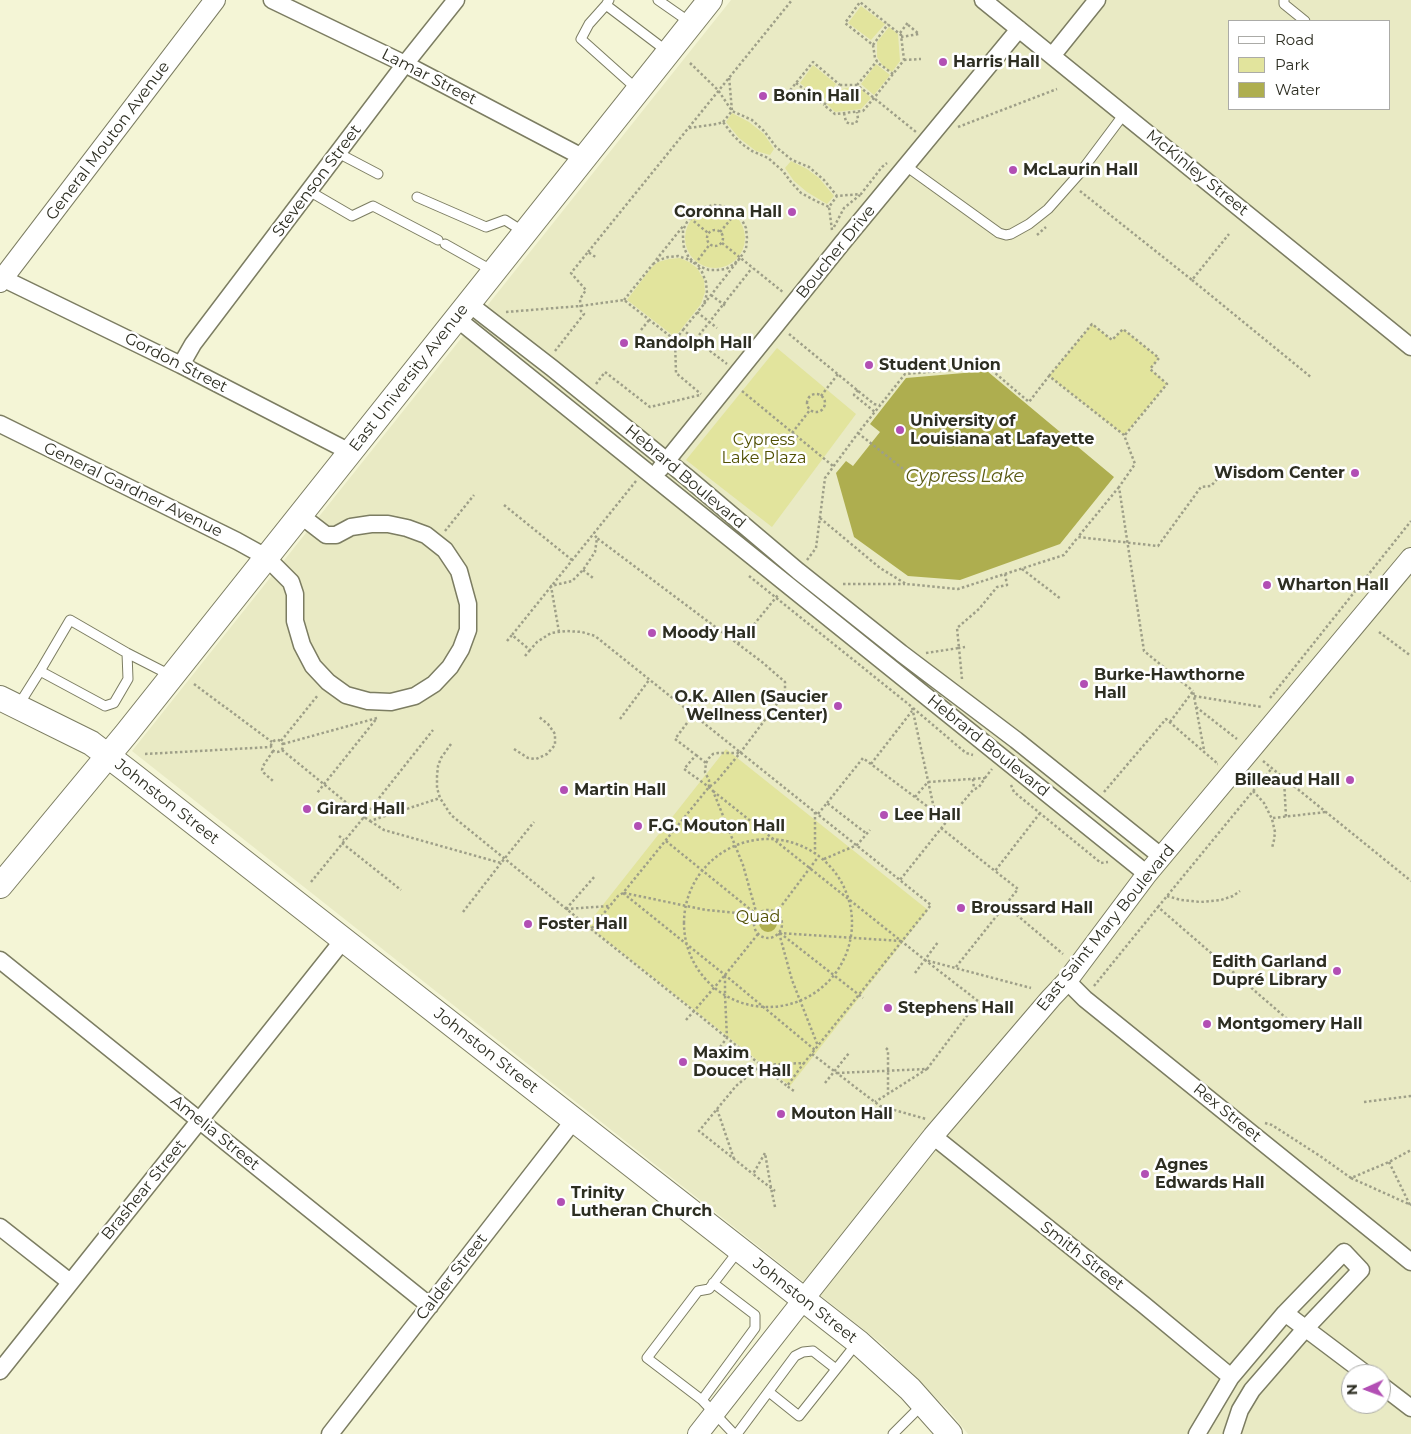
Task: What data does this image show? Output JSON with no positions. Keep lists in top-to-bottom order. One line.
{"streets":{"main road":["East University Avenue","Johnston Street"],"street":["Lamar Street","General Mouton Avenue","McKinley Street","Stevenson Street","Boucher Drive","Gordon Street","Hebrard Boulevard","General Gardner Avenue","East Saint Mary Boulevard","Rex Street","Amelia Street","Brashear Street","Smith Street","Calder Street"]},"crossings":[["Lamar Street","Stevenson Street"],["Lamar Street","East University Avenue"],["General Mouton Avenue","Gordon Street"],["McKinley Street","Boucher Drive"],["Stevenson Street","Gordon Street"],["Boucher Drive","Hebrard Boulevard"],["Gordon Street","East University Avenue"],["East University Avenue","Hebrard Boulevard"],["East University Avenue","General Gardner Avenue"],["East University Avenue","Johnston Street"],["Hebrard Boulevard","East Saint Mary Boulevard"],["Johnston Street","East Saint Mary Boulevard"],["Johnston Street","Brashear Street"],["Johnston Street","Calder Street"],["East Saint Mary Boulevard","Rex Street"],["East Saint Mary Boulevard","Smith Street"],["Amelia Street","Brashear Street"],["Amelia Street","Calder Street"]],"water":["Cypress Lake"],"parks":["Cypress Lake Plaza","Quad"],"places":["Harris Hall","Bonin Hall","McLaurin Hall","Coronna Hall","Randolph Hall","Student Union","University of Louisiana at Lafayette","Wisdom Center","Wharton Hall","Moody Hall","Burke-Hawthorne Hall","O.K. Allen (Saucier Wellness Center)","Billeaud Hall","Martin Hall","Girard Hall","Lee Hall","F.G. Mouton Hall","Broussard Hall","Foster Hall","Edith Garland Dupré Library","Stephens Hall","Montgomery Hall","Maxim Doucet Hall","Mouton Hall","Agnes Edwards Hall","Trinity Lutheran Church"],"legend":["Road","Park","Water"],"north":"left"}
